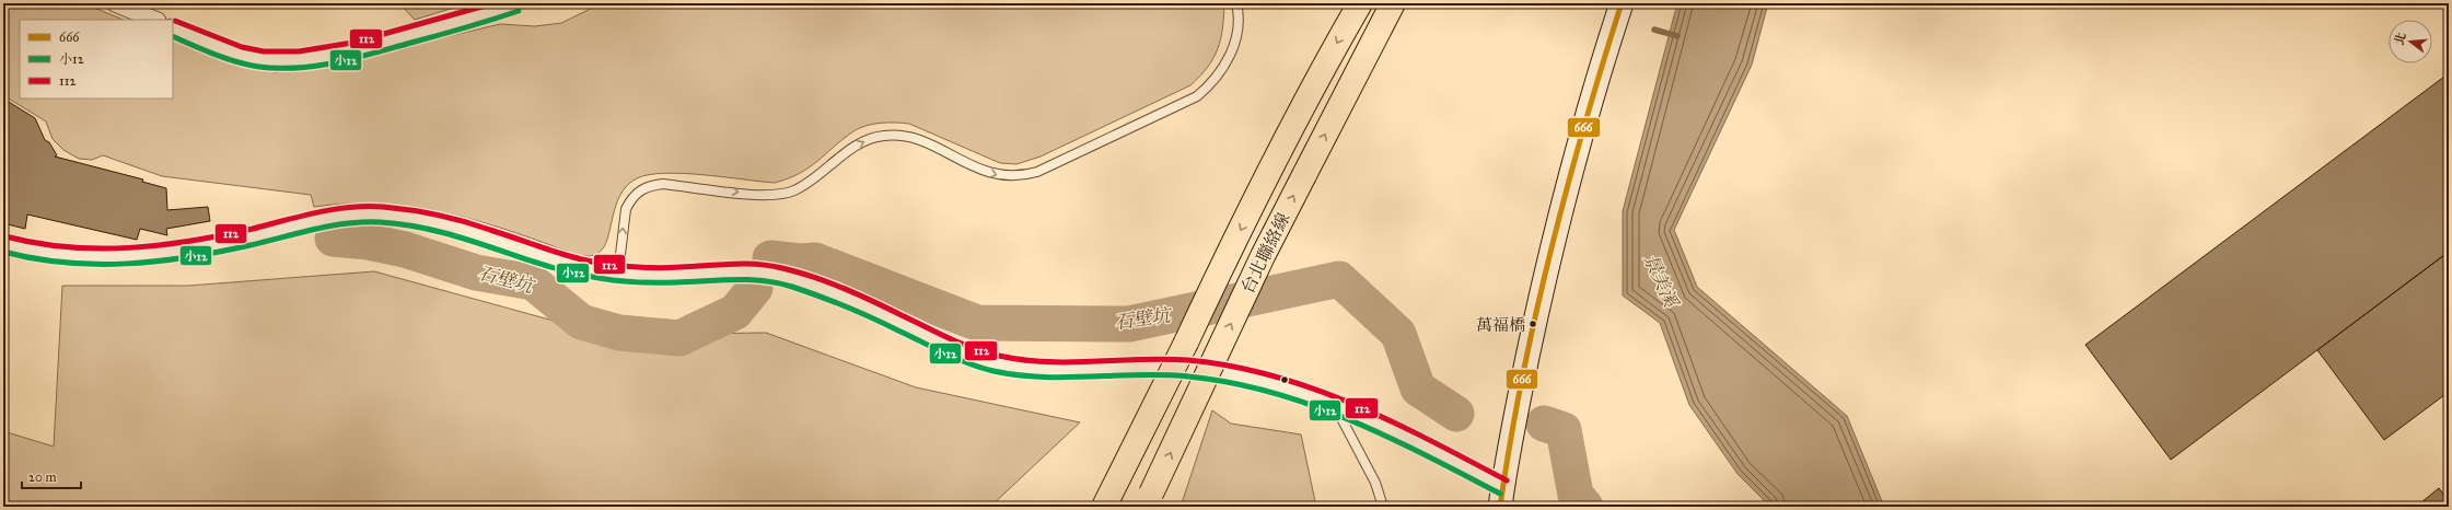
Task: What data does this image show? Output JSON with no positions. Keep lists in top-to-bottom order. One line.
{"streets":{"highway":["台北聯絡線"]},"water":["石壁坑","景美溪"],"places":["萬福橋"],"lines":["transit line 666","transit line 112","transit line 小12"],"legend":["666","小12","112"],"scale_bar":"20 m","north":"left"}
